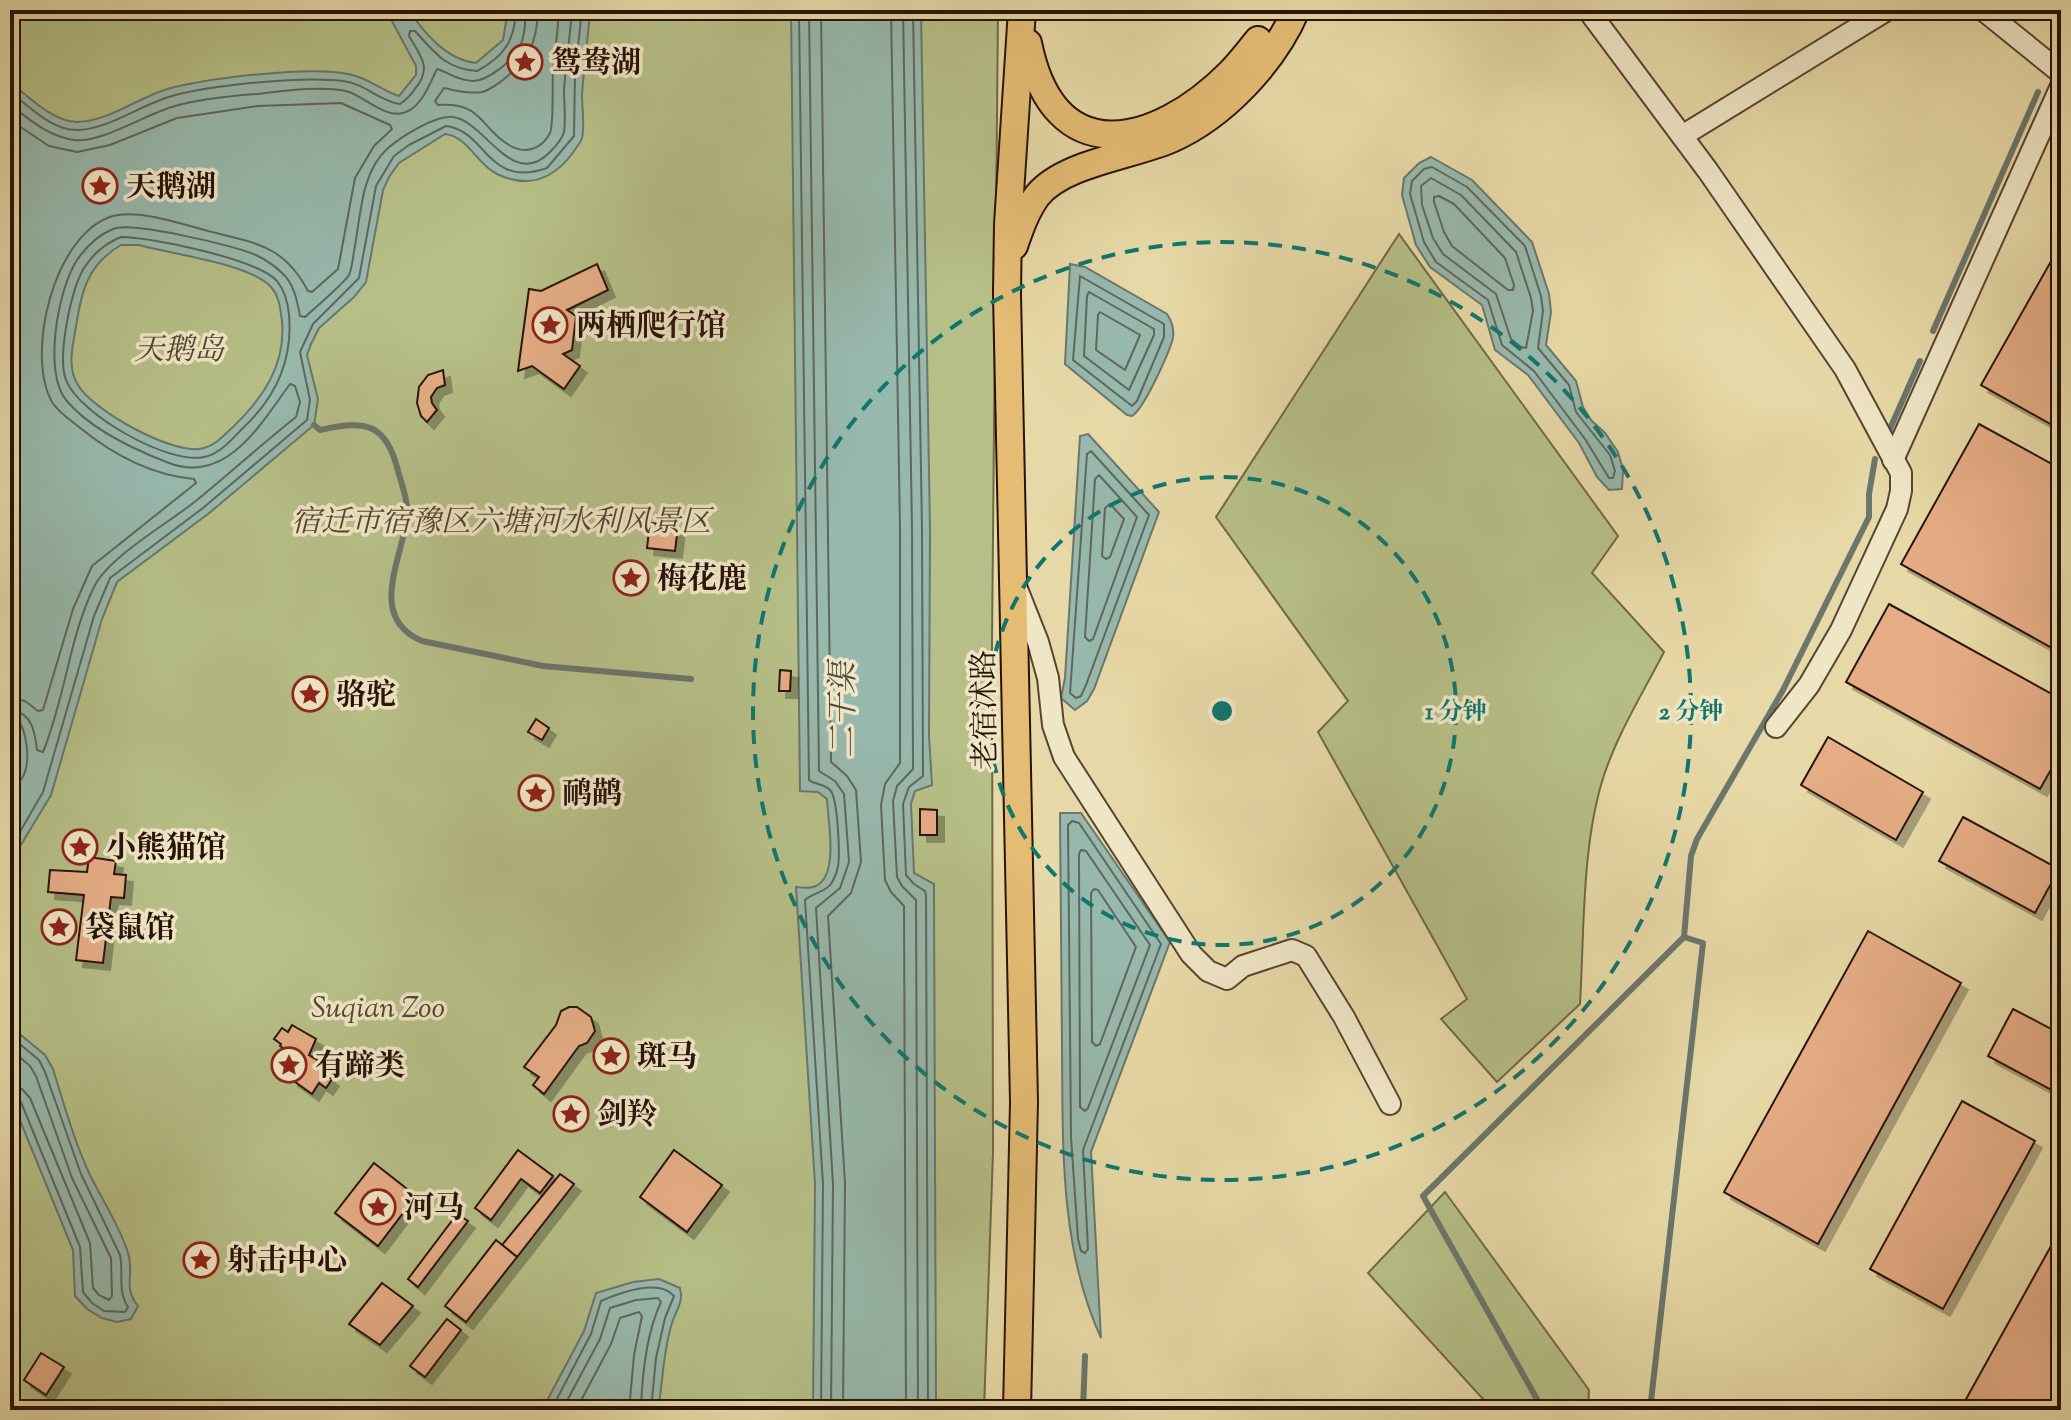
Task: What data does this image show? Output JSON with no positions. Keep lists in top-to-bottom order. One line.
{"streets":{"main road":["老宿沭路"]},"water":["二干渠"],"parks":["天鹅岛","宿迁市宿豫区六塘河水利风景区","Suqian Zoo"],"places":{"place":["鸳鸯湖","天鹅湖","两栖爬行馆","梅花鹿","骆驼","鸸鹋","小熊猫馆","袋鼠馆","斑马","有蹄类","剑羚","河马","射击中心"]},"rings":["1 分钟","2 分钟"]}
